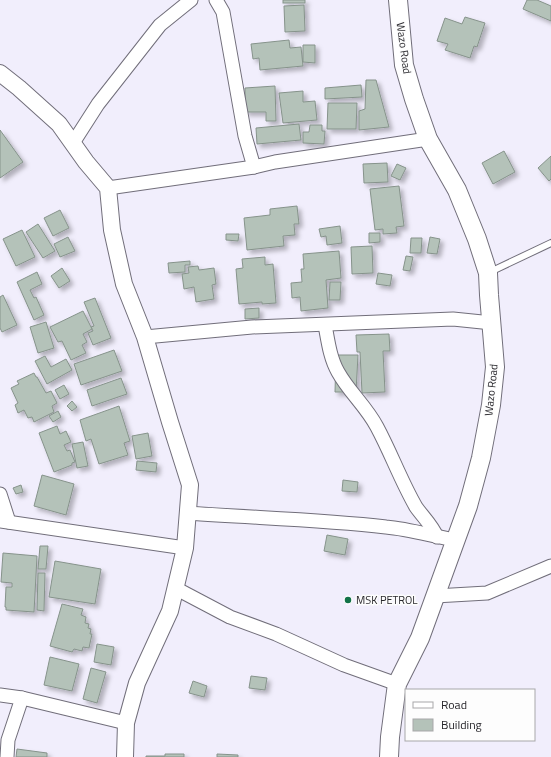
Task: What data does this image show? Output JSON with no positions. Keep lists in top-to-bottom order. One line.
{"streets":{"main road":["Wazo Road"]},"places":["MSK PETROL"],"legend":["Road","Building"]}
